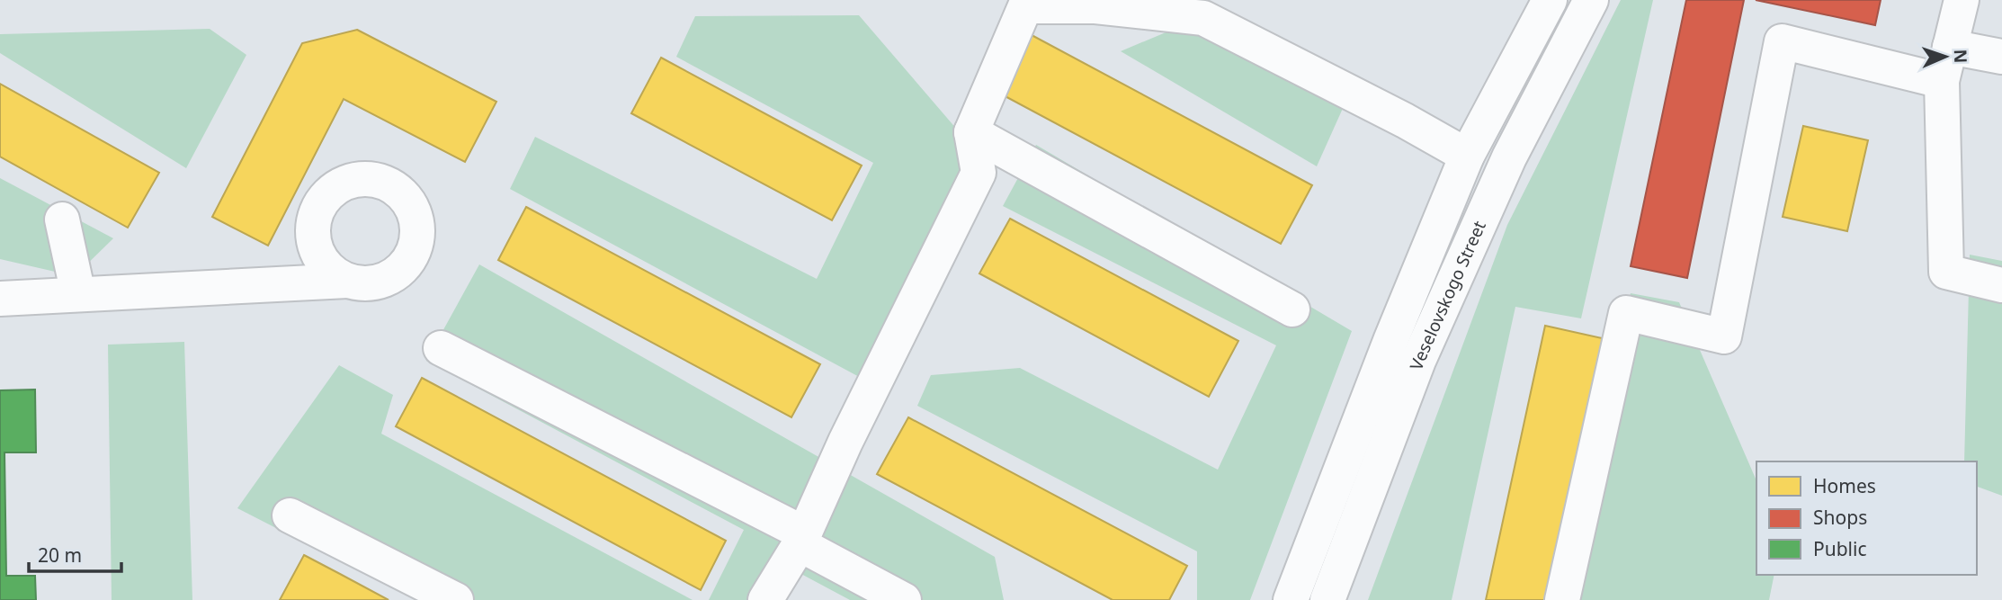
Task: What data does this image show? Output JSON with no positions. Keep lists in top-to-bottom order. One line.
{"streets":{"main road":["Veselovskogo Street"]},"legend":["Homes","Shops","Public"],"scale_bar":"20 m","north":"right"}
